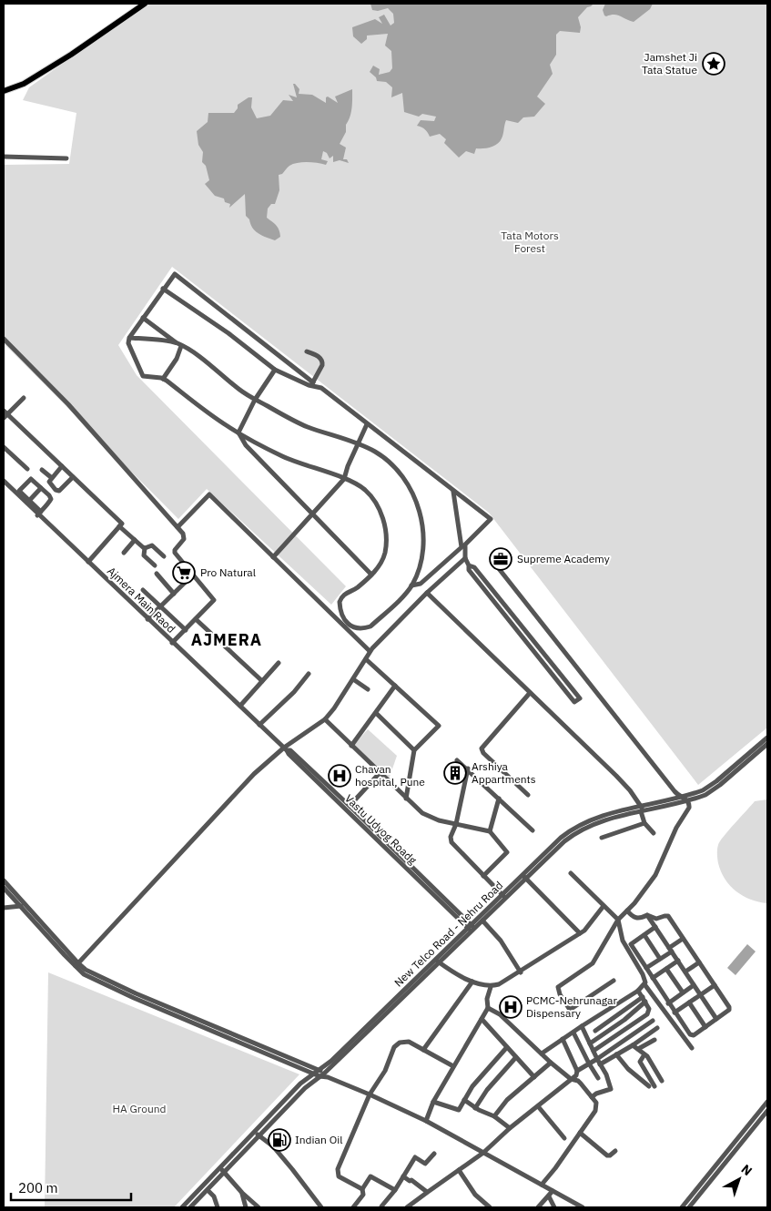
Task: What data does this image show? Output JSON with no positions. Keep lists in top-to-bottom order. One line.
{"streets":{"street":["Ajmera Main Raod","Vastu Udyog Roadg","New Telco Road - Nehru Road"]},"crossings":[["Ajmera Main Raod","Vastu Udyog Roadg"],["Vastu Udyog Roadg","New Telco Road - Nehru Road"]],"districts":["AJMERA"],"parks":["Tata Motors Forest","HA Ground"],"places":{"place":["Jamshet Ji Tata Statue"],"office":["Supreme Academy"],"supermarket":["Pro Natural"],"building":["Arshiya Appartments"],"hospital":["Chavan hospital, Pune","PCMC-Nehrunagar Dispensary"],"fuel station":["Indian Oil"]},"scale_bar":"200 m","north":"top right"}
